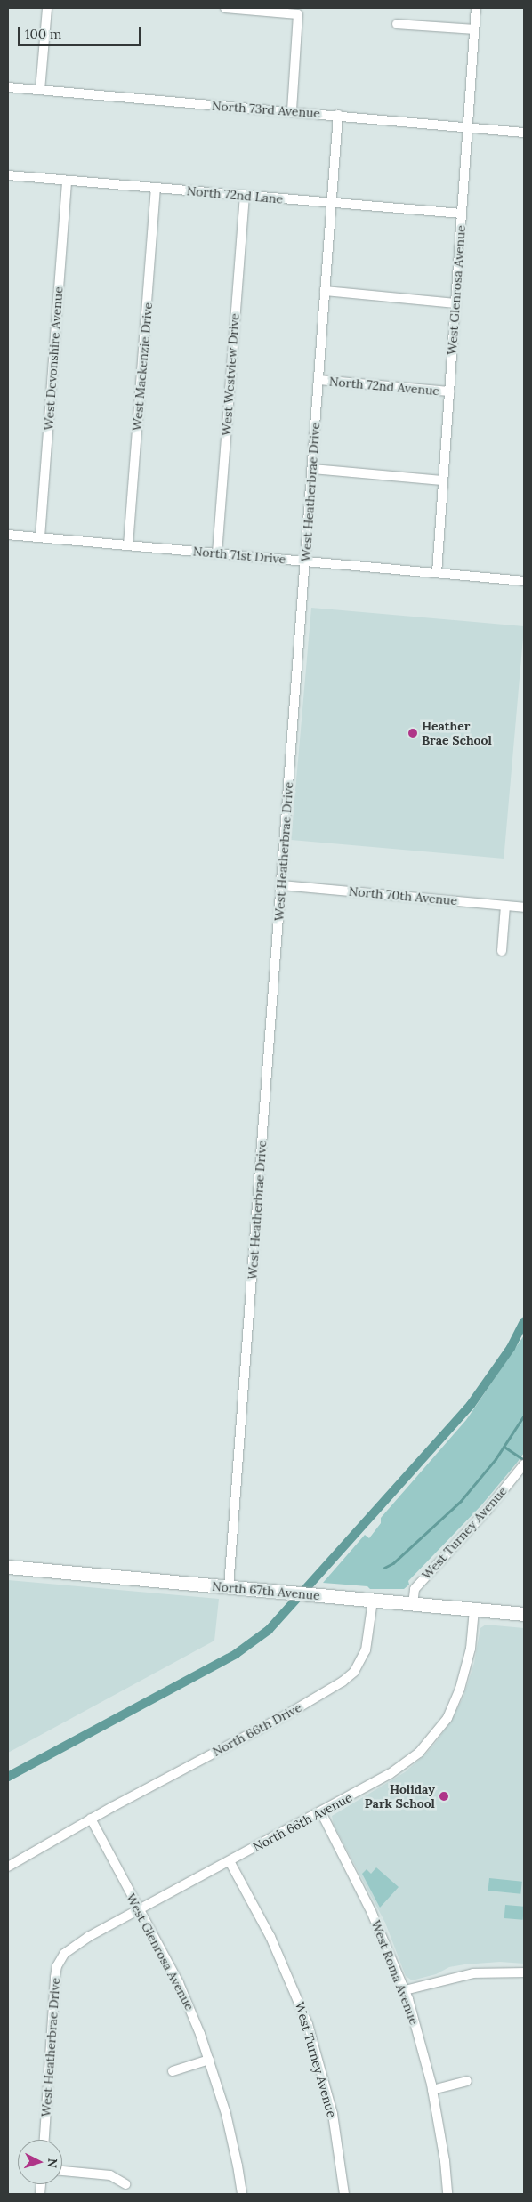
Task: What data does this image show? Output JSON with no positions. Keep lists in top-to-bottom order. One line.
{"streets":{"main road":["North 67th Avenue"],"street":["North 73rd Avenue","North 72nd Lane","West Glenrosa Avenue","West Devonshire Avenue","West Mackenzie Drive","West Westview Drive","North 72nd Avenue","West Heatherbrae Drive","North 71st Drive","North 70th Avenue","West Turney Avenue","North 66th Drive","North 66th Avenue","West Roma Avenue"]},"crossings":[["North 73rd Avenue","West Glenrosa Avenue"],["North 73rd Avenue","West Heatherbrae Drive"],["North 72nd Lane","West Glenrosa Avenue"],["North 72nd Lane","West Devonshire Avenue"],["North 72nd Lane","West Mackenzie Drive"],["North 72nd Lane","West Westview Drive"],["North 72nd Lane","West Heatherbrae Drive"],["West Glenrosa Avenue","North 72nd Avenue"],["West Glenrosa Avenue","West Heatherbrae Drive"],["West Glenrosa Avenue","North 71st Drive"],["West Glenrosa Avenue","North 66th Drive"],["West Glenrosa Avenue","North 66th Avenue"],["West Devonshire Avenue","North 71st Drive"],["West Mackenzie Drive","North 71st Drive"],["West Westview Drive","North 71st Drive"],["North 72nd Avenue","West Heatherbrae Drive"],["West Heatherbrae Drive","North 71st Drive"],["West Heatherbrae Drive","North 70th Avenue"],["West Heatherbrae Drive","North 67th Avenue"],["West Heatherbrae Drive","North 66th Avenue"],["West Turney Avenue","North 67th Avenue"],["West Turney Avenue","North 66th Avenue"],["North 67th Avenue","North 66th Drive"],["North 67th Avenue","North 66th Avenue"],["North 66th Avenue","West Roma Avenue"]],"places":["Heather Brae School","Holiday Park School"],"scale_bar":"100 m","north":"right"}
